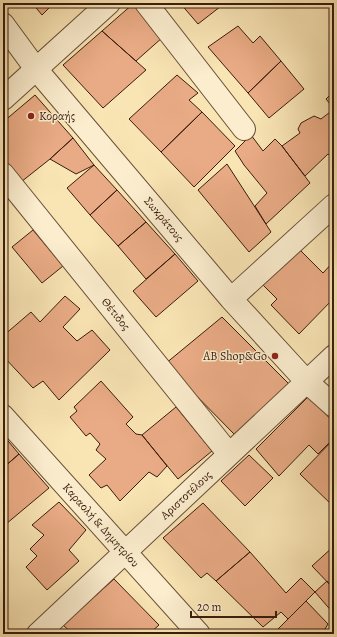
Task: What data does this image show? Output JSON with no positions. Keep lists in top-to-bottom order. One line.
{"streets":{"street":["Σωκράτους","Θέτιδος","Αριστοτέλους","Καραολή & Δημητρίου"]},"crossings":[["Σωκράτους","Αριστοτέλους"],["Θέτιδος","Αριστοτέλους"],["Αριστοτέλους","Καραολή & Δημητρίου"]],"places":["Κοραής","ΑΒ Shop&Go"],"scale_bar":"20 m"}
